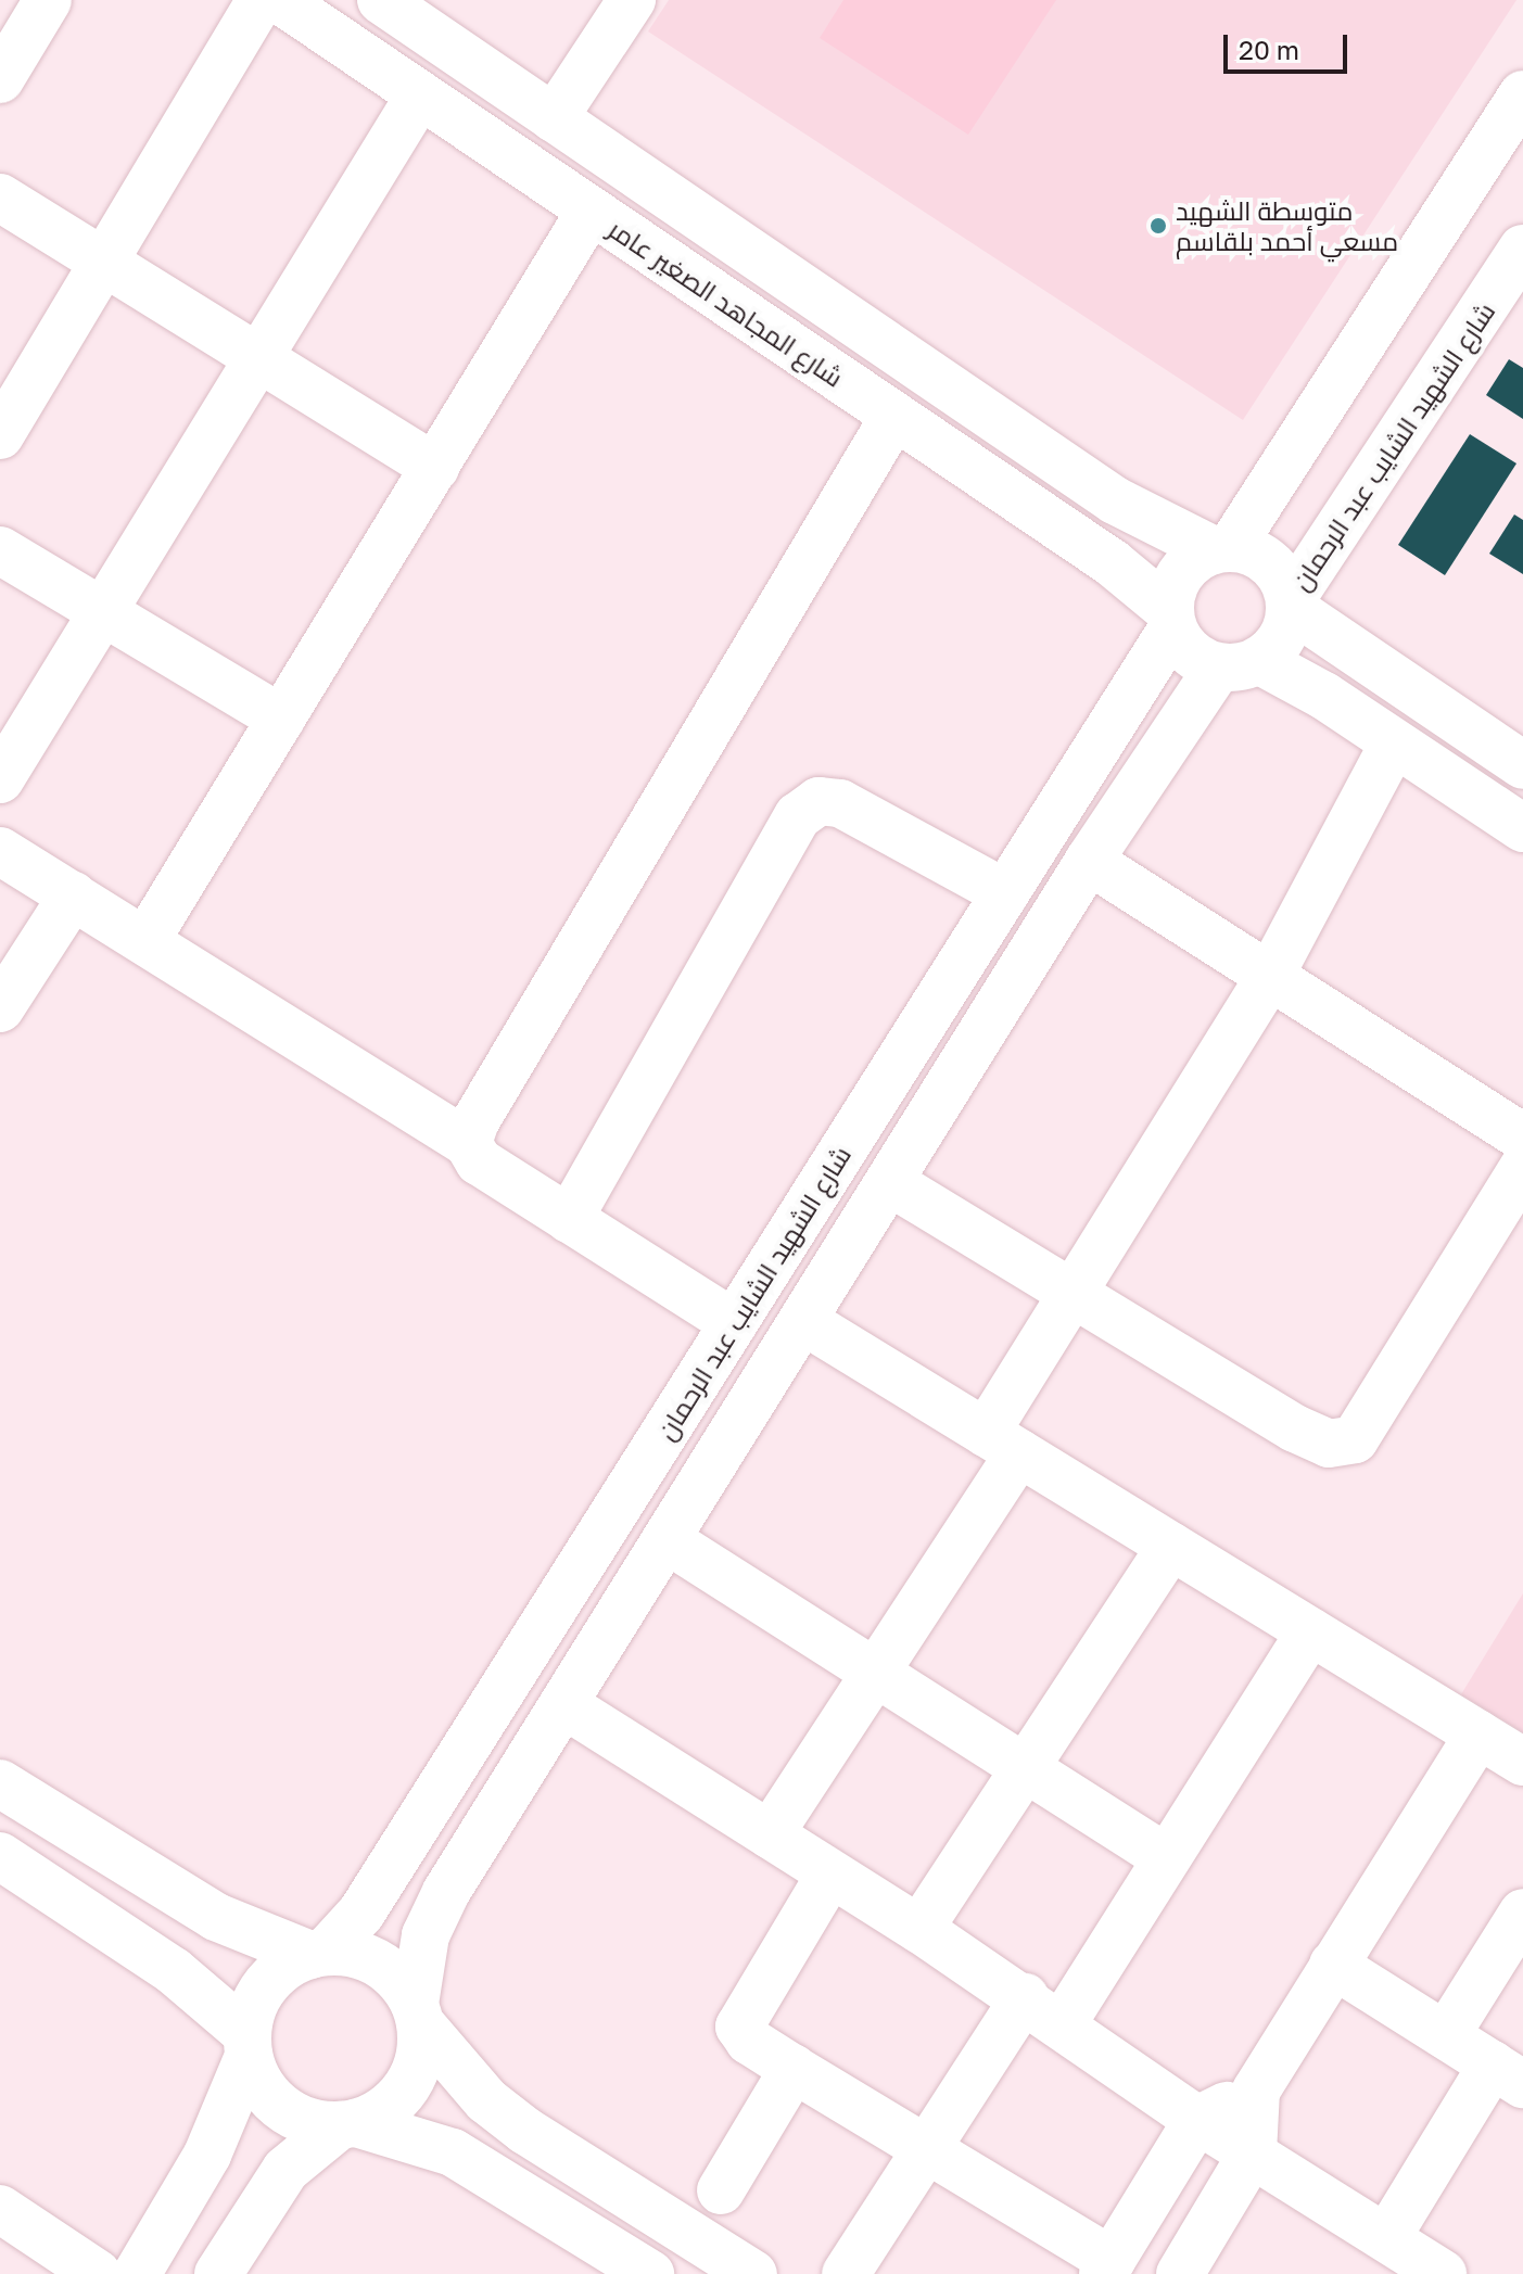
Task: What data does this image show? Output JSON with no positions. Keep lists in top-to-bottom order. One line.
{"streets":{"street":["شارع المجاهد الصغير عامر","شارع الشهيد الشايب عبد الرحمان"]},"crossings":[["شارع المجاهد الصغير عامر","شارع الشهيد الشايب عبد الرحمان"]],"places":["متوسطة الشهيد مسعي أحمد بلقاسم"],"scale_bar":"20 m"}
